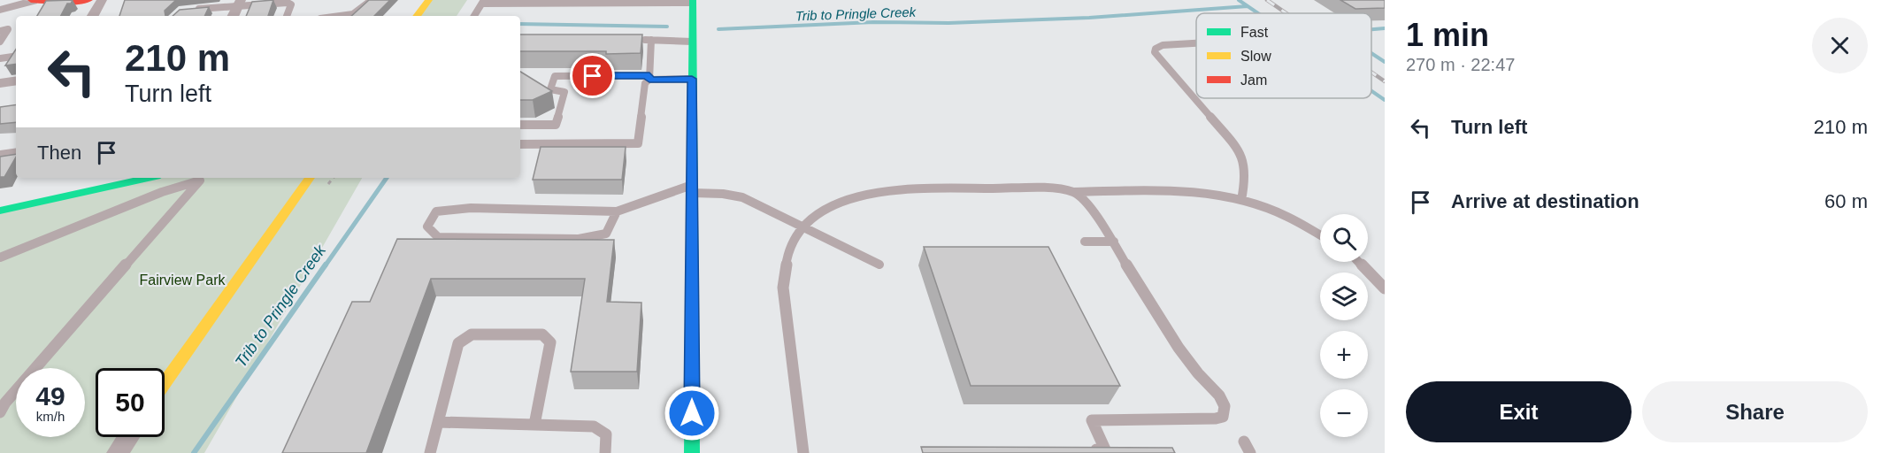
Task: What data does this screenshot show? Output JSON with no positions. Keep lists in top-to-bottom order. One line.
{"water":["Trib to Pringle Creek"],"parks":["Fairview Park"],"legend":["Fast","Slow","Jam"],"page":{"heading":["1 min","270 m · 22:47"],"turn":["210 m","Turn left"],"list":[{"name":"Turn left","value":"210 m"},{"name":"Arrive at destination","value":"60 m"}],"then":"Then","map_buttons":["+","−"],"speed":"49 km/h","limit":"50","buttons":["Exit","Share"]}}
